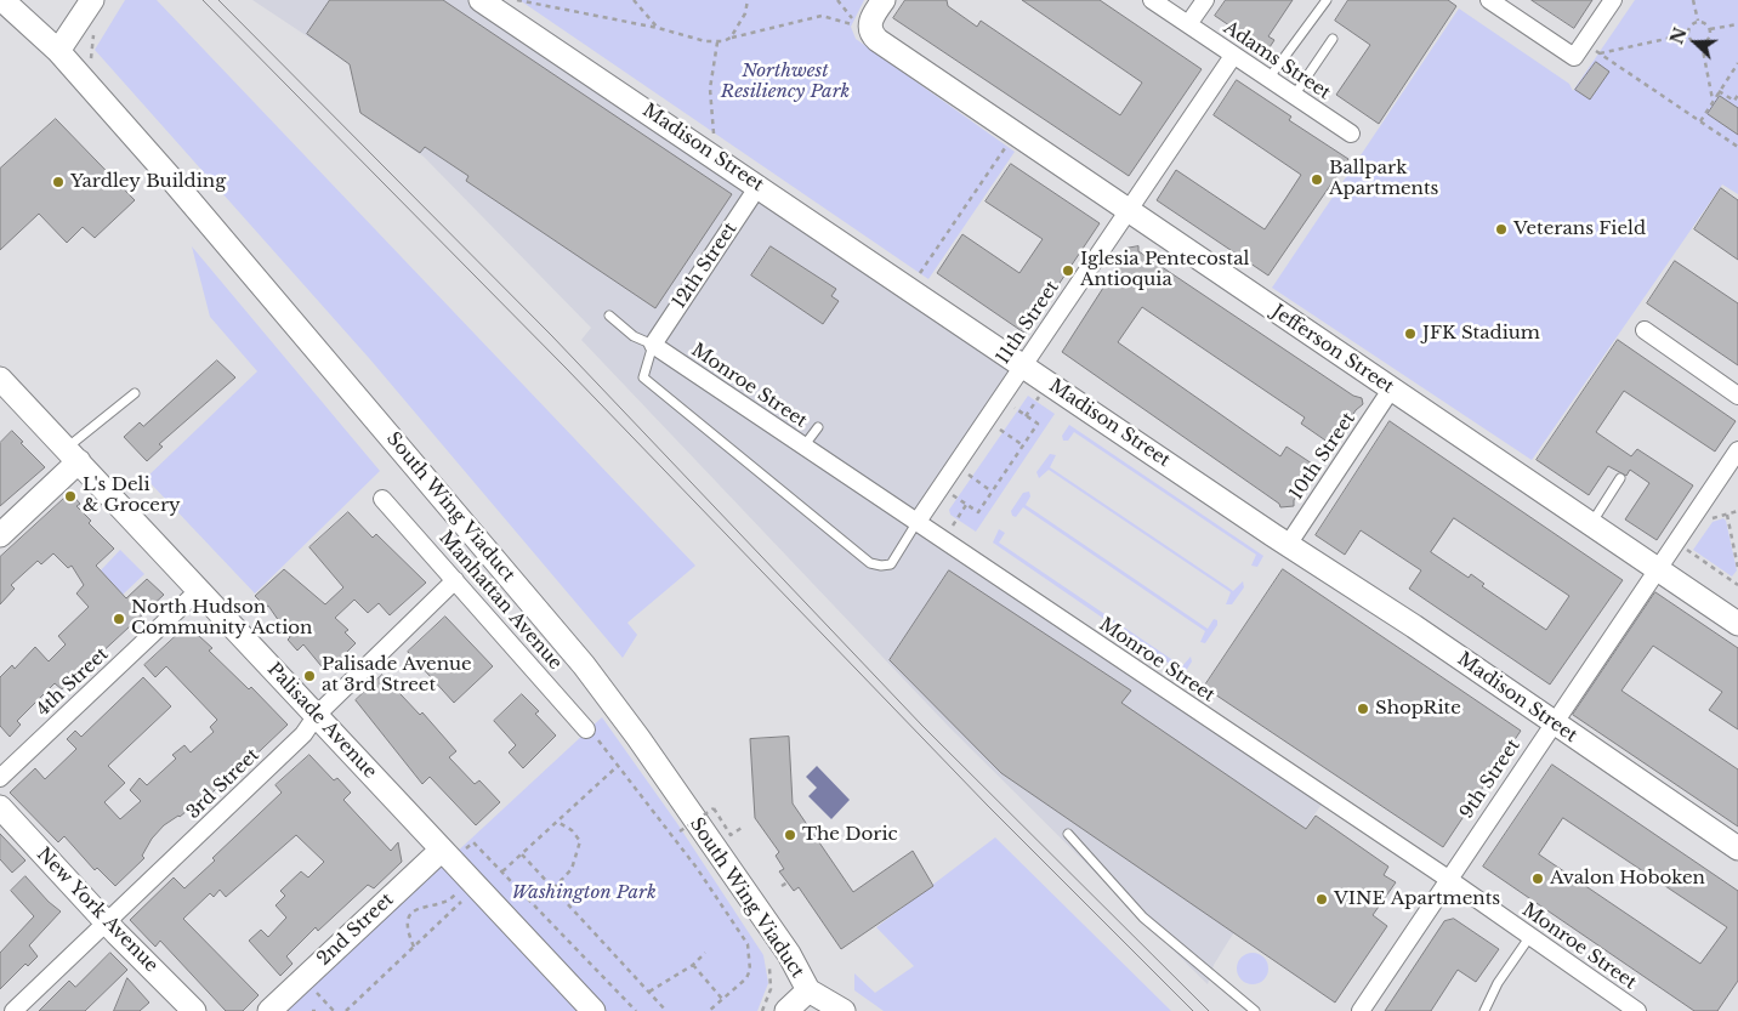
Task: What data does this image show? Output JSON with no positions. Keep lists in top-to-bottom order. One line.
{"streets":{"street":["Adams Street","Madison Street","12th Street","11th Street","Jefferson Street","Monroe Street","10th Street","South Wing Viaduct","Manhattan Avenue","4th Street","Palisade Avenue","9th Street","3rd Street","New York Avenue","2nd Street"]},"crossings":[["Adams Street","11th Street"],["Madison Street","12th Street"],["Madison Street","11th Street"],["Madison Street","10th Street"],["Madison Street","9th Street"],["12th Street","Monroe Street"],["11th Street","Jefferson Street"],["11th Street","Monroe Street"],["Jefferson Street","10th Street"],["Jefferson Street","9th Street"],["Monroe Street","9th Street"],["Manhattan Avenue","3rd Street"],["4th Street","Palisade Avenue"],["Palisade Avenue","3rd Street"],["Palisade Avenue","2nd Street"],["3rd Street","New York Avenue"]],"parks":["Northwest Resiliency Park","Washington Park"],"places":["Ballpark Apartments","Yardley Building","Veterans Field","Iglesia Pentecostal Antioquia","JFK Stadium","L's Deli & Grocery","North Hudson Community Action","Palisade Avenue at 3rd Street","ShopRite","The Doric","Avalon Hoboken","VINE Apartments"],"north":"left"}
